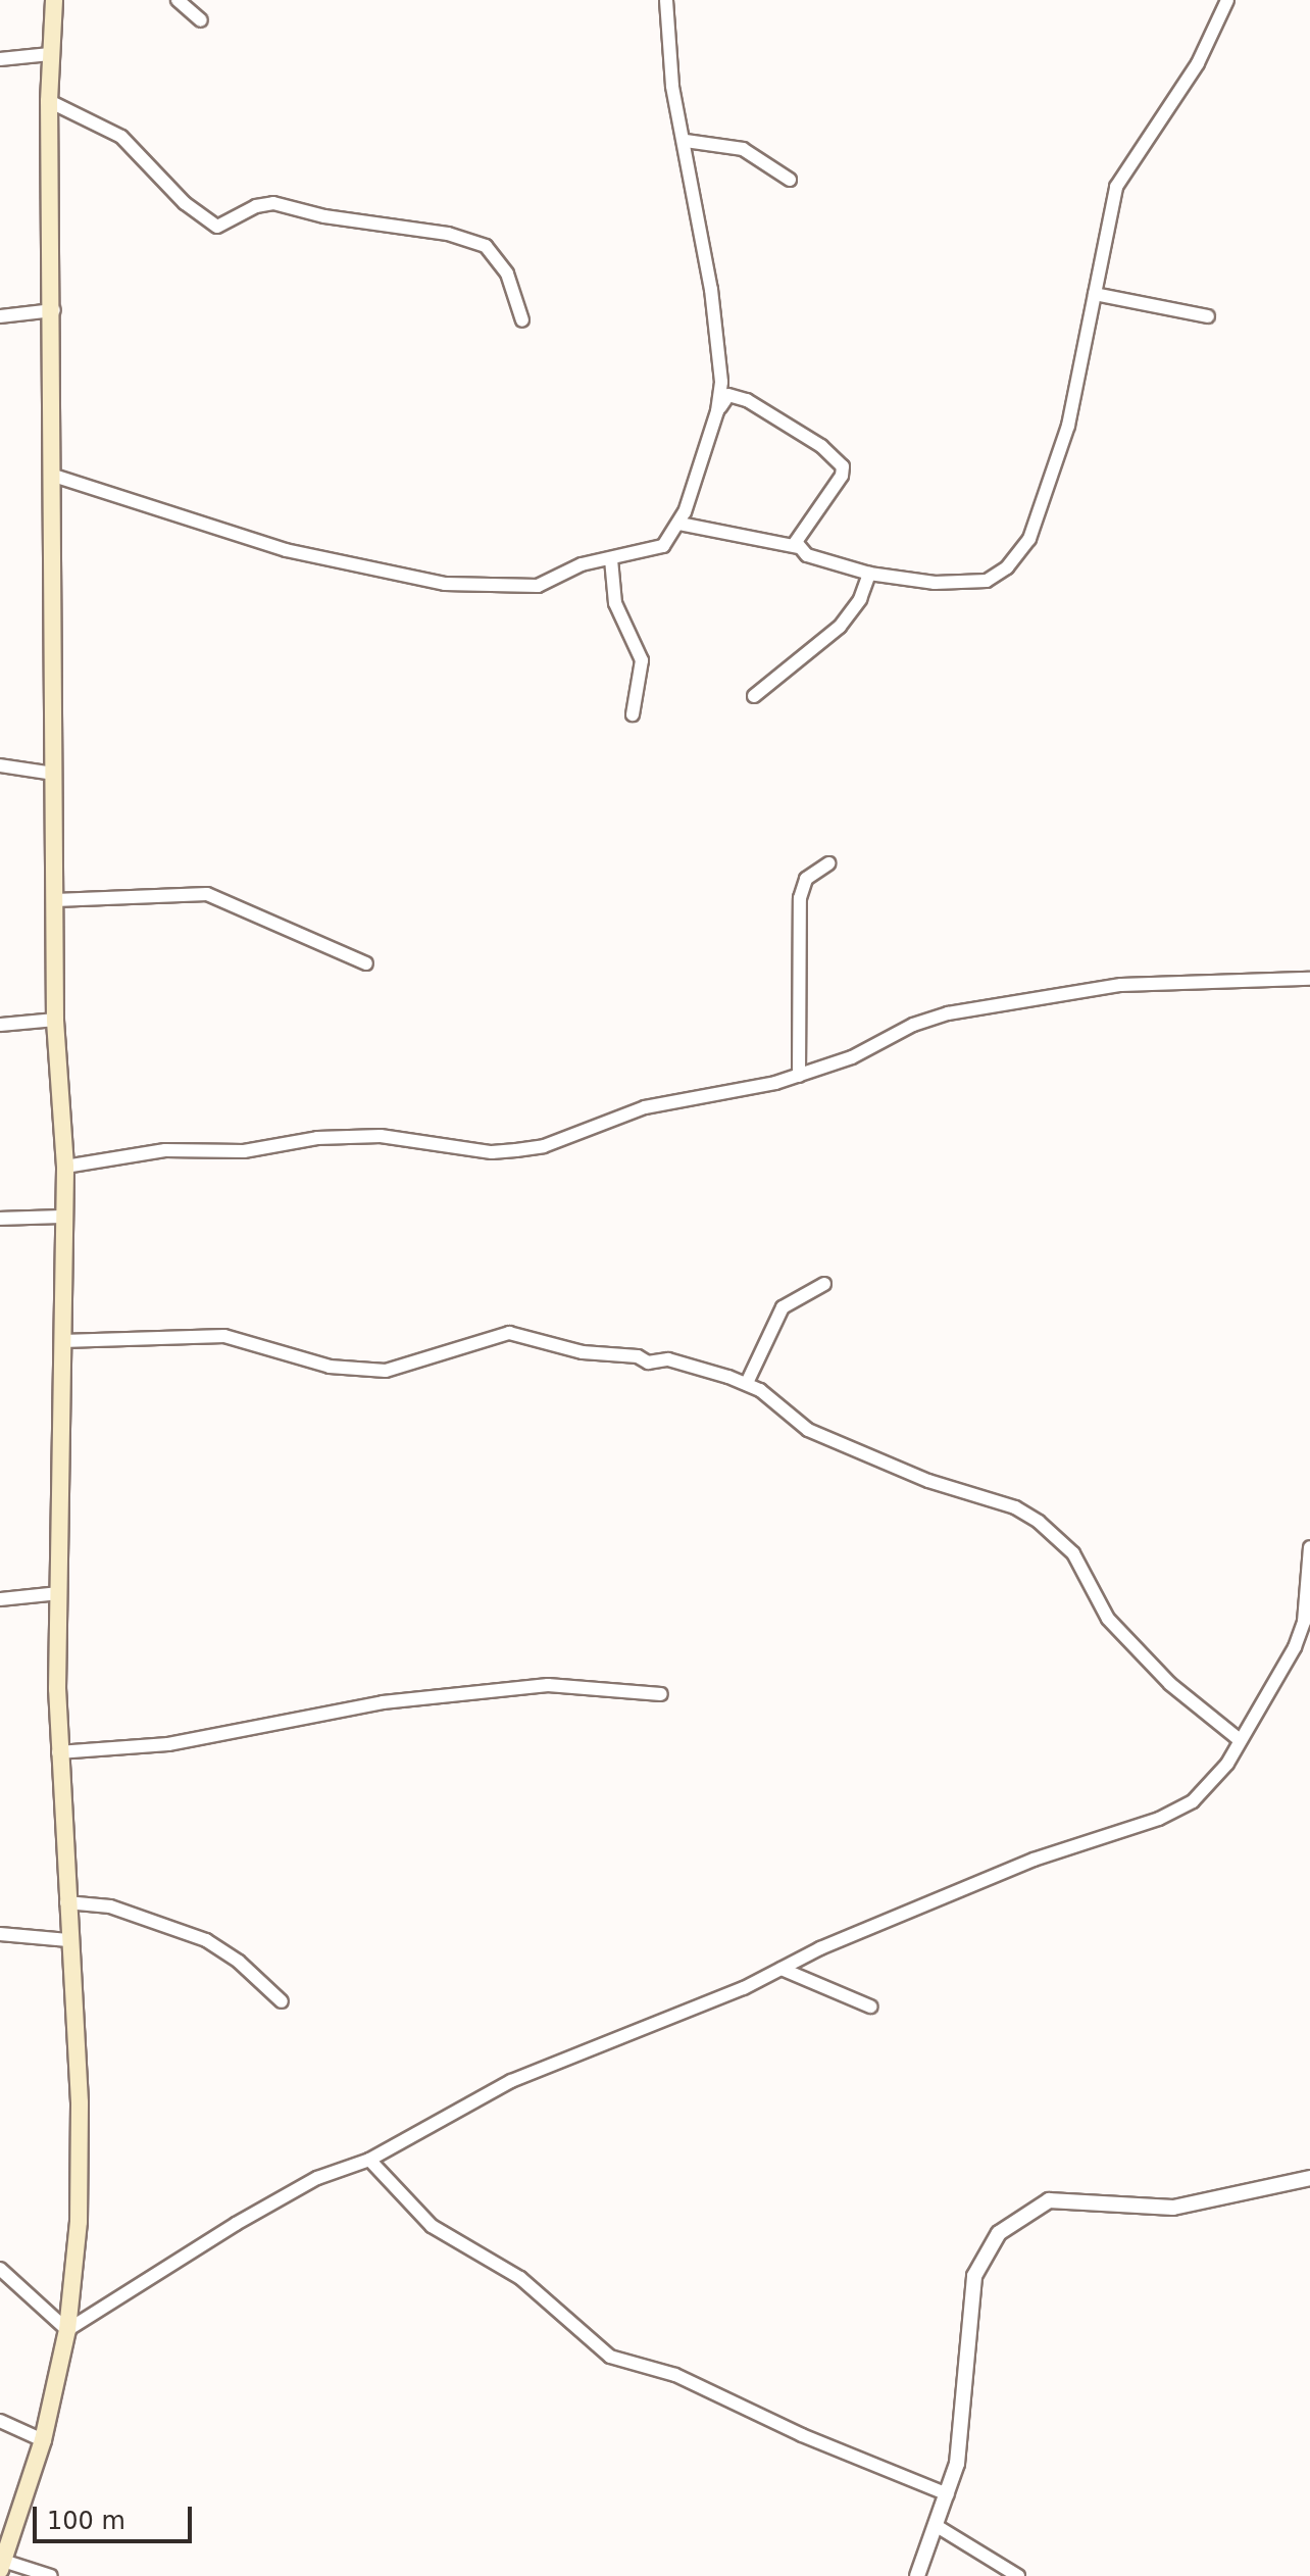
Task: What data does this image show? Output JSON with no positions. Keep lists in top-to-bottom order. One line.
{"scale_bar":"100 m"}
